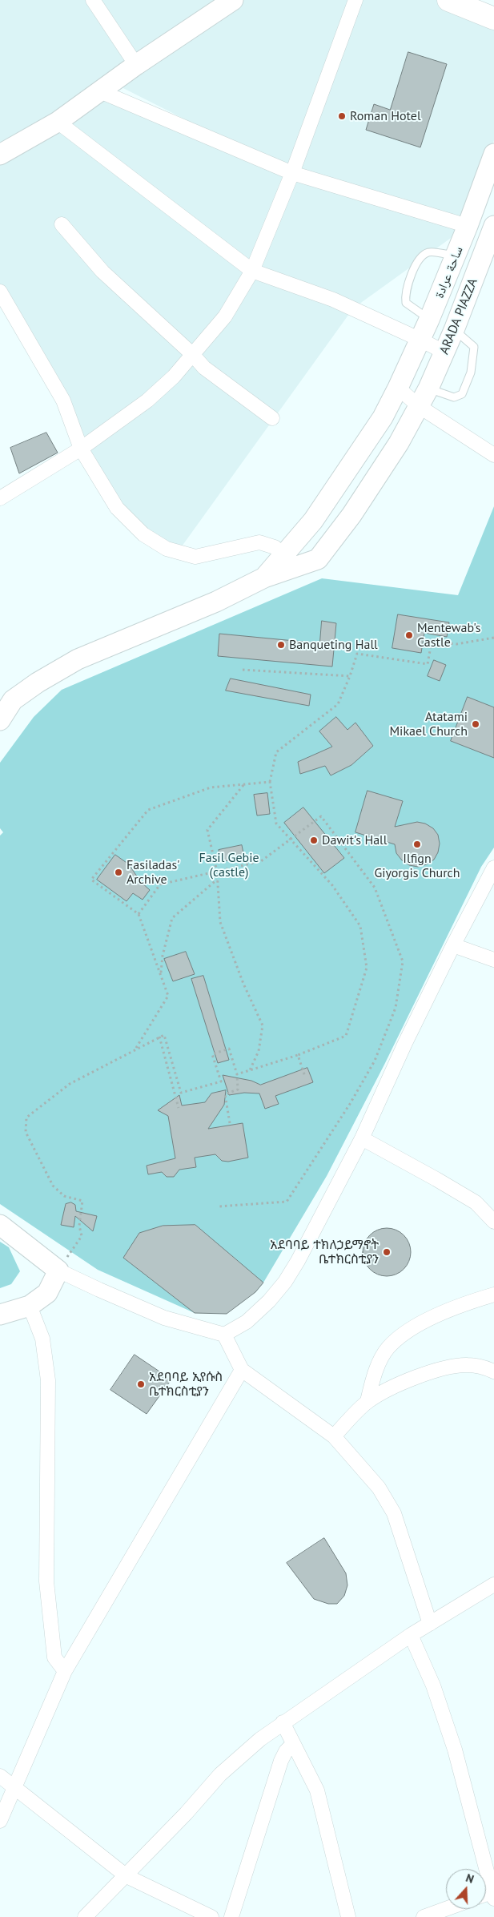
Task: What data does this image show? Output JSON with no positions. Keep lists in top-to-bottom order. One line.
{"streets":{"street":["ساحة عرادة","ARADA PIAZZA"]},"crossings":[["ساحة عرادة","ARADA PIAZZA"]],"parks":["Fasil Gebie (castle)"],"places":["Roman Hotel","Mentewab's Castle","Banqueting Hall","Atatami Mikael Church","Dawit's Hall","Ilfign Giyorgis Church","Fasiladas' Archive","አደባባይ ተክለኃይማኖት ቤተክርስቲያን","አደባባይ ኢየሱስ ቤተክርስቲያን"],"north":"top"}
